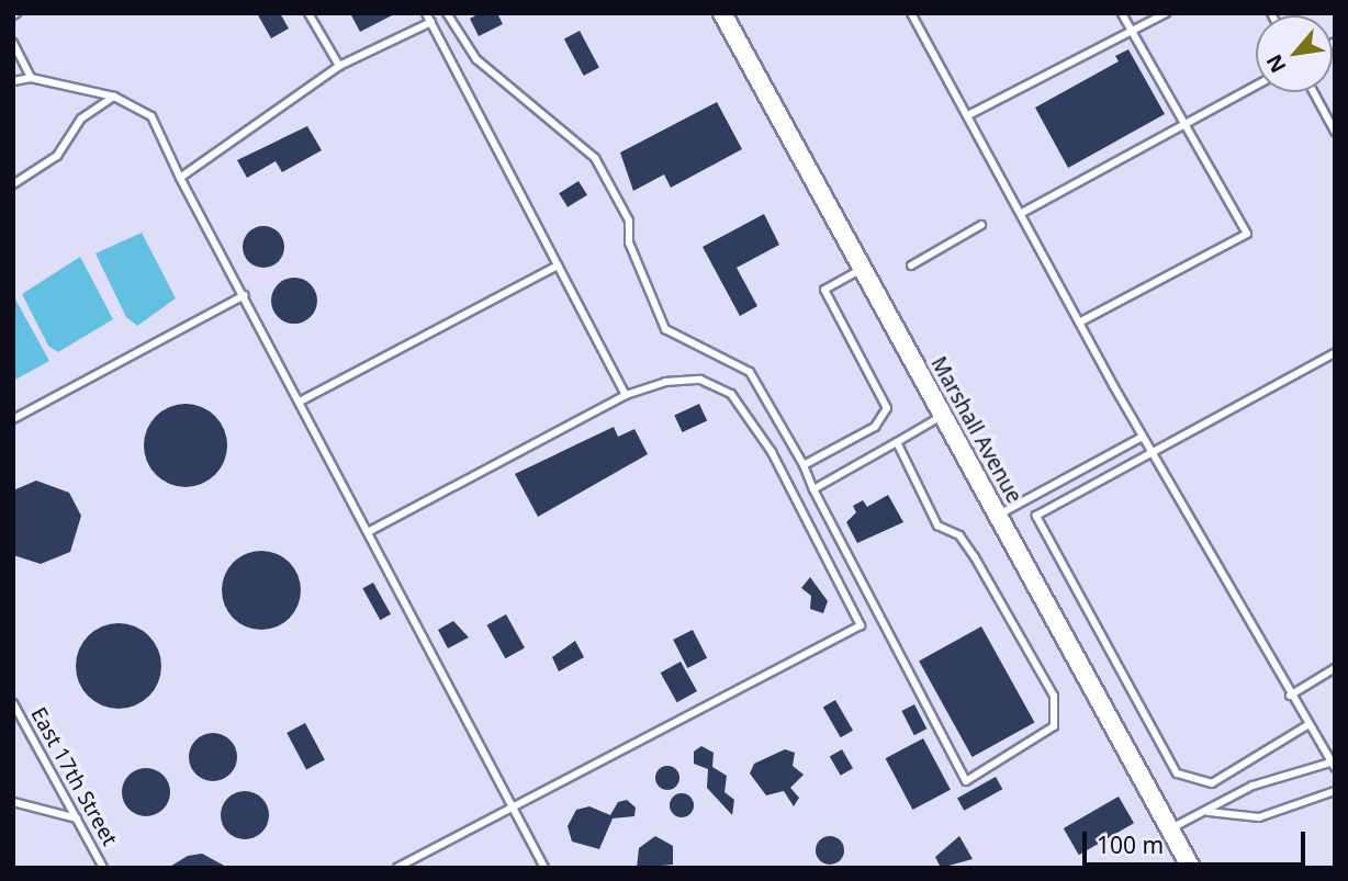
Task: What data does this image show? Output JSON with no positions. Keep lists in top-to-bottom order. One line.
{"streets":{"street":["Marshall Avenue"],"lane":["East 17th Street"]},"scale_bar":"100 m","north":"bottom left"}
